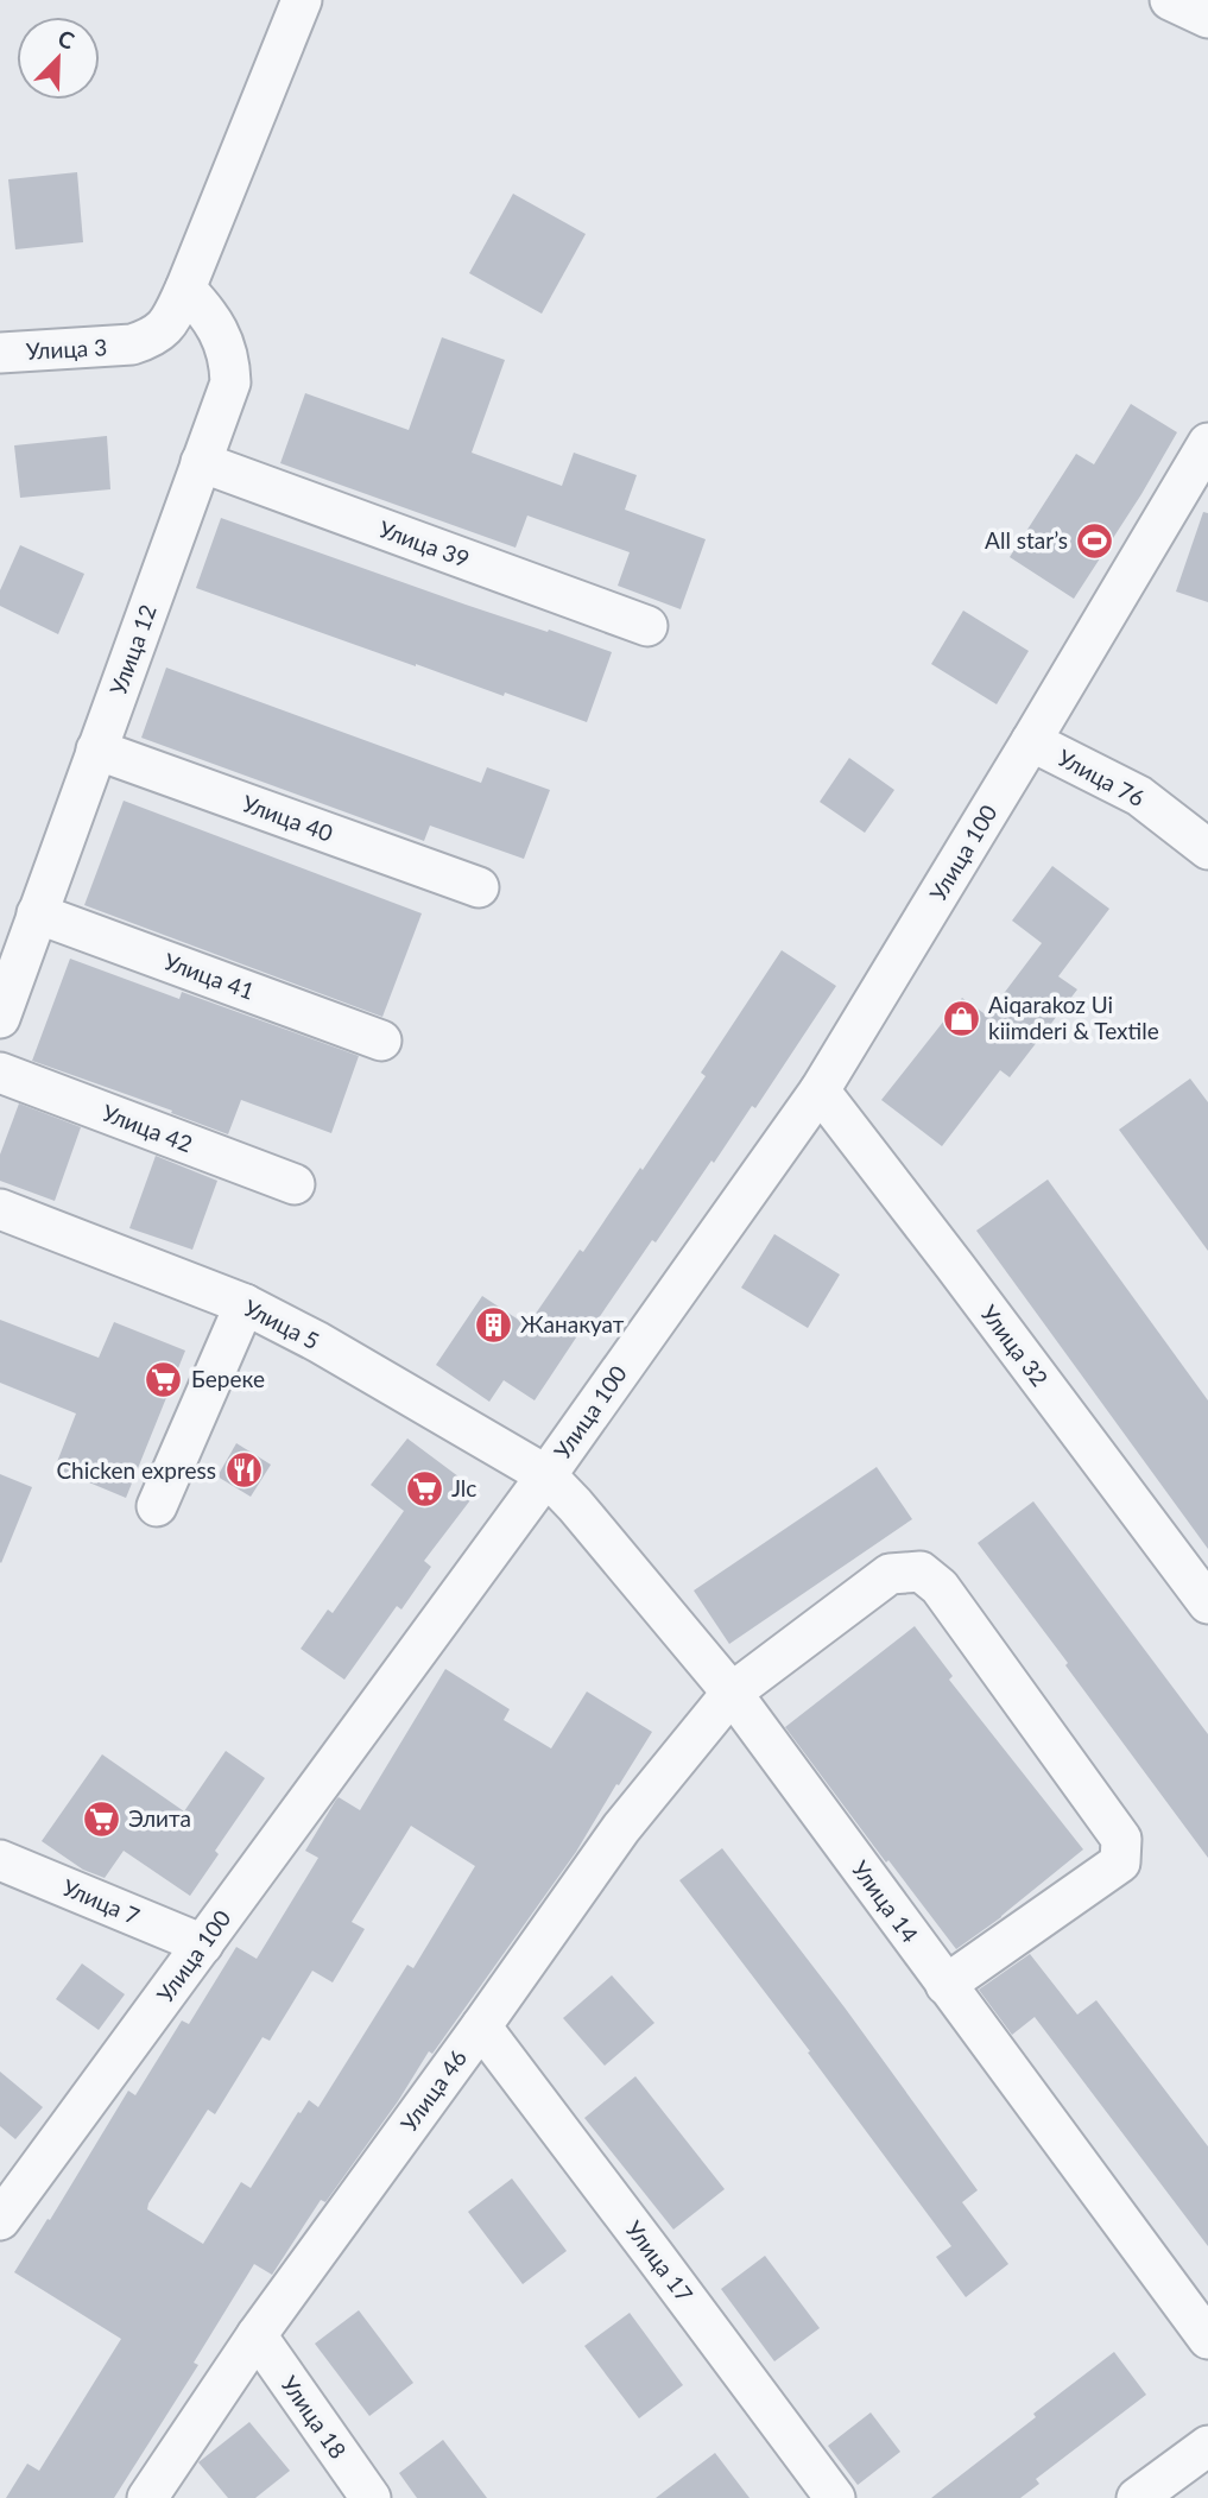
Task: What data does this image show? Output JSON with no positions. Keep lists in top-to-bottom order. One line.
{"streets":{"street":["Улица 3","Улица 39","Улица 12","Улица 76","Улица 40","Улица 100","Улица 41","Улица 42","Улица 5","Улица 32","Улица 7","Улица 14","Улица 46","Улица 17","Улица 18"]},"crossings":[["Улица 3","Улица 12"],["Улица 39","Улица 12"],["Улица 12","Улица 40"],["Улица 12","Улица 41"],["Улица 76","Улица 100"],["Улица 100","Улица 5"],["Улица 100","Улица 32"],["Улица 100","Улица 7"],["Улица 100","Улица 14"],["Улица 5","Улица 14"],["Улица 14","Улица 46"],["Улица 46","Улица 17"],["Улица 46","Улица 18"]],"places":{"sports":["All star’s"],"shop":["Aiqarakoz Ui kiimderi & Textile"],"building":["Жанакуат"],"supermarket":["Береке","Jlc","Элита"],"restaurant":["Chicken express"]},"north":"top right"}
